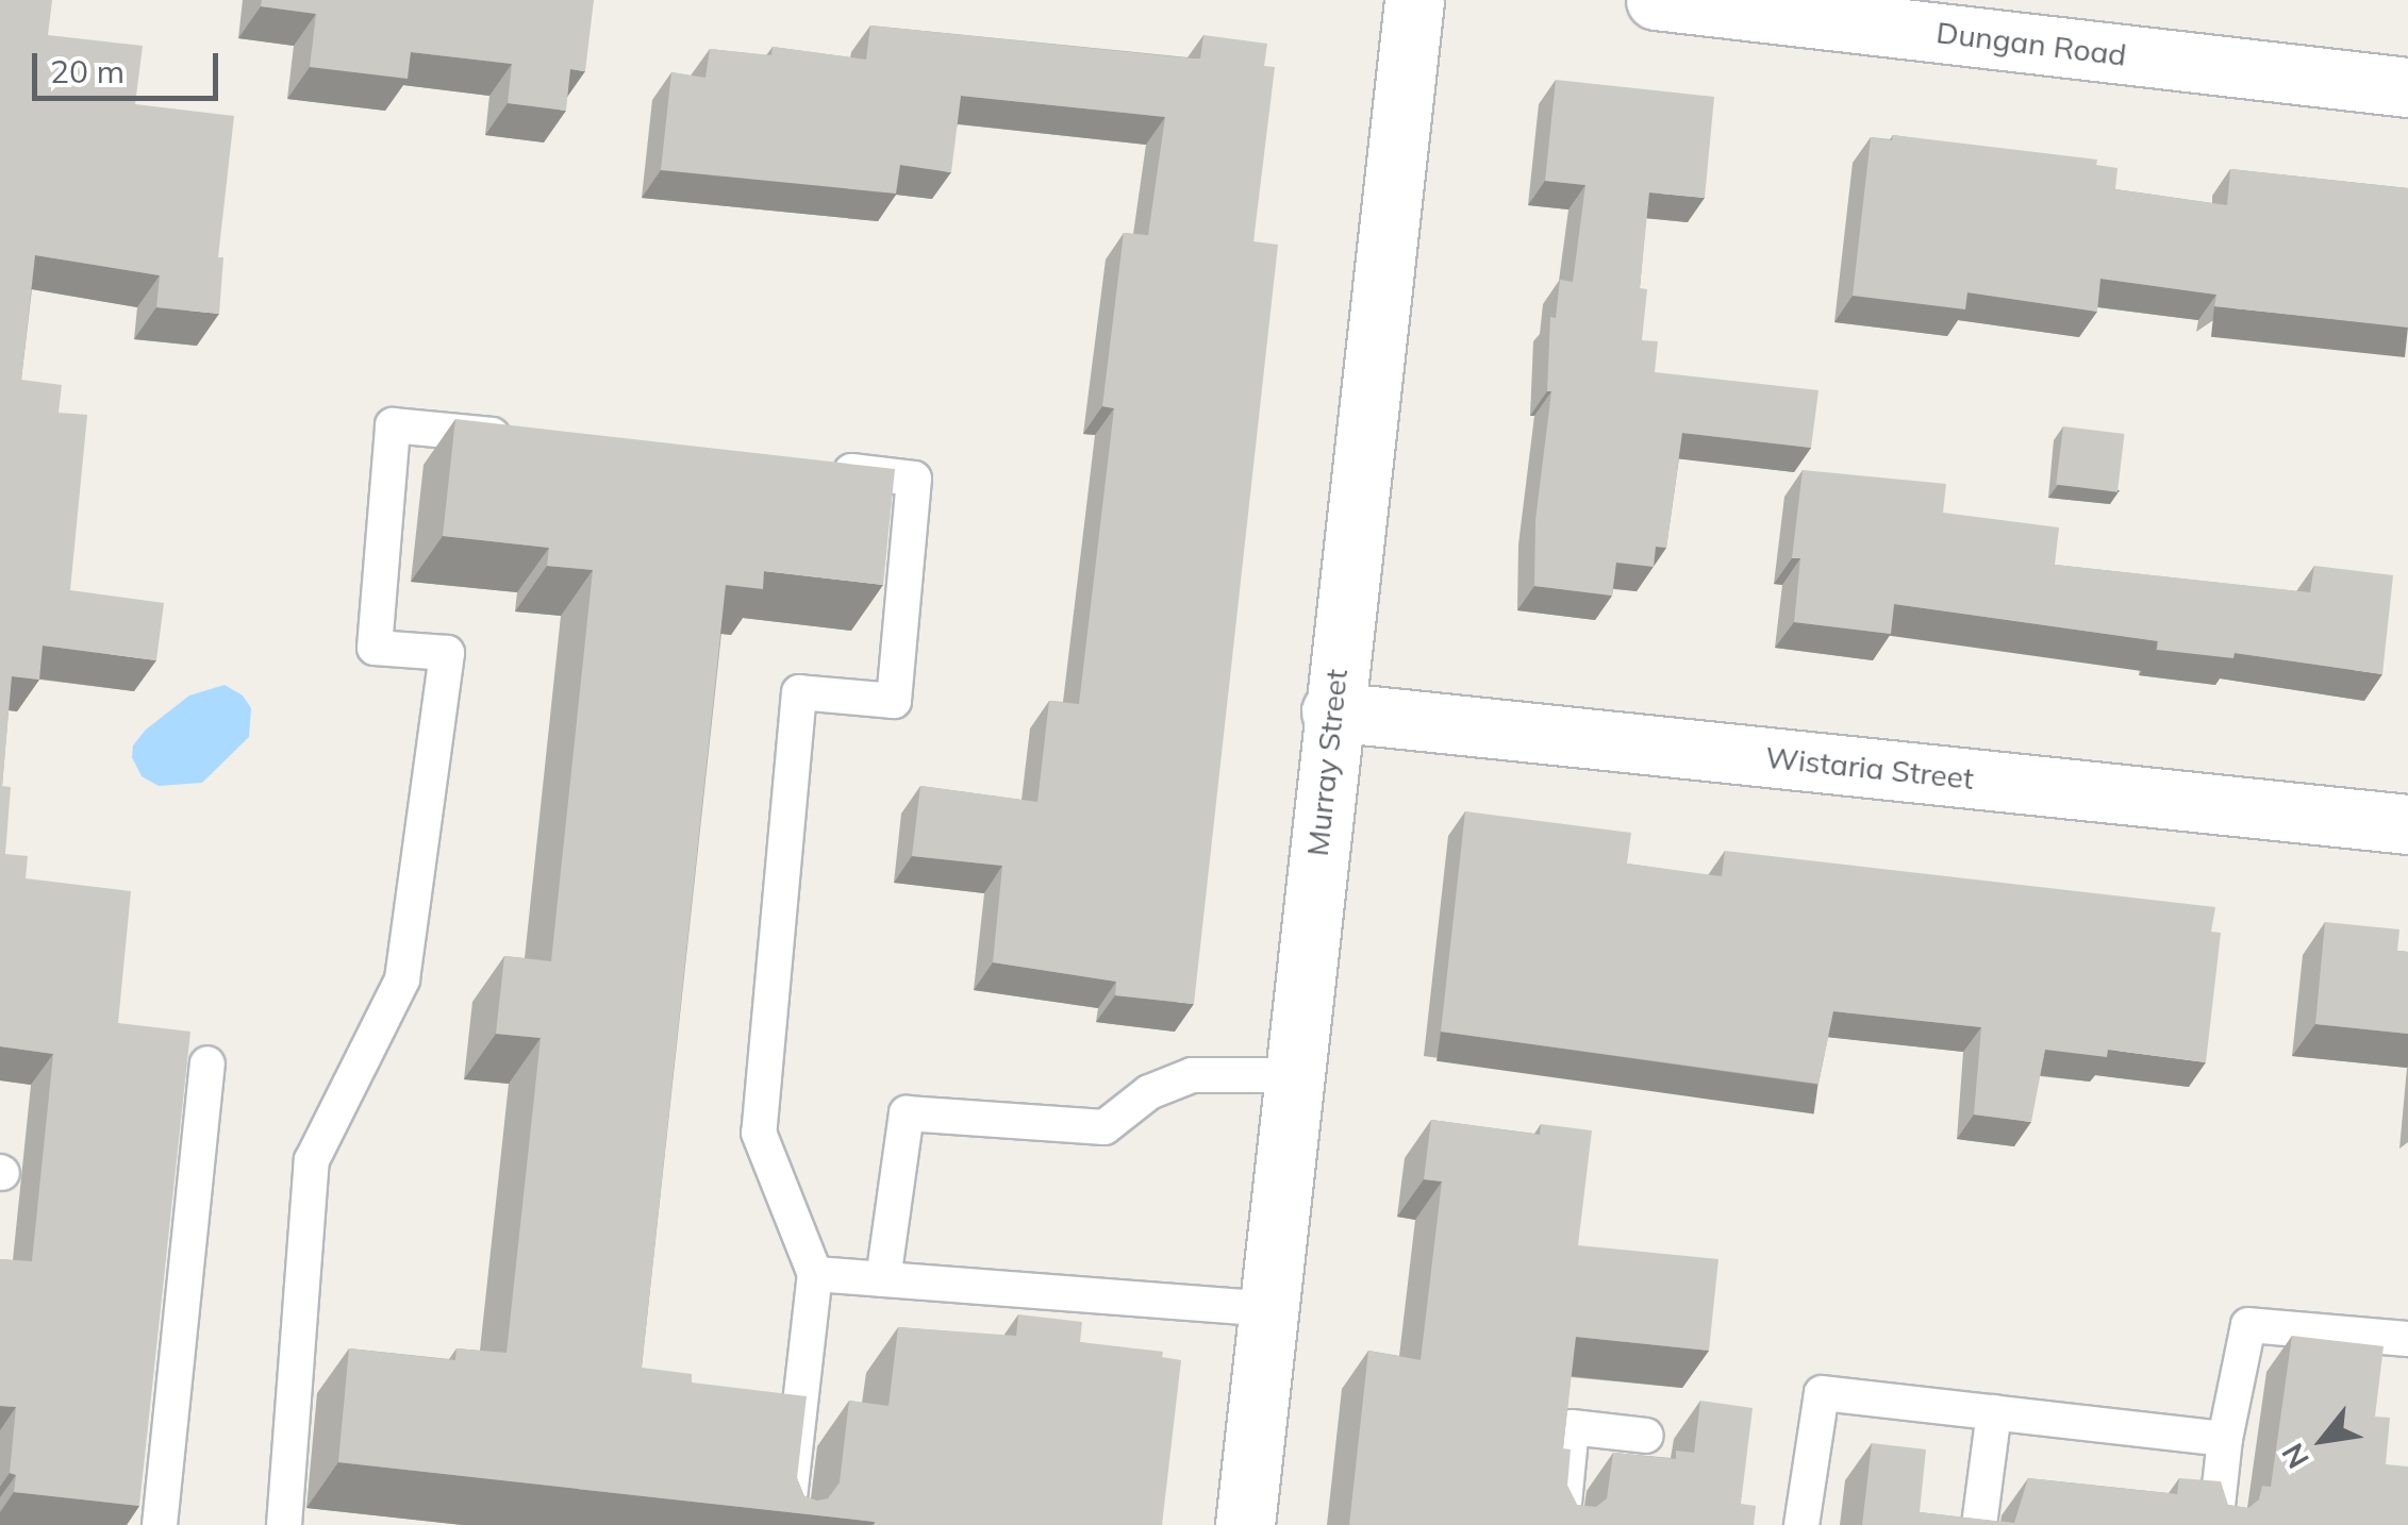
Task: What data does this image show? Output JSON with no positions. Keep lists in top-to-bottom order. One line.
{"streets":{"street":["Dungan Road","Murray Street","Wistaria Street"]},"crossings":[["Murray Street","Wistaria Street"]],"scale_bar":"20 m","north":"bottom left"}
